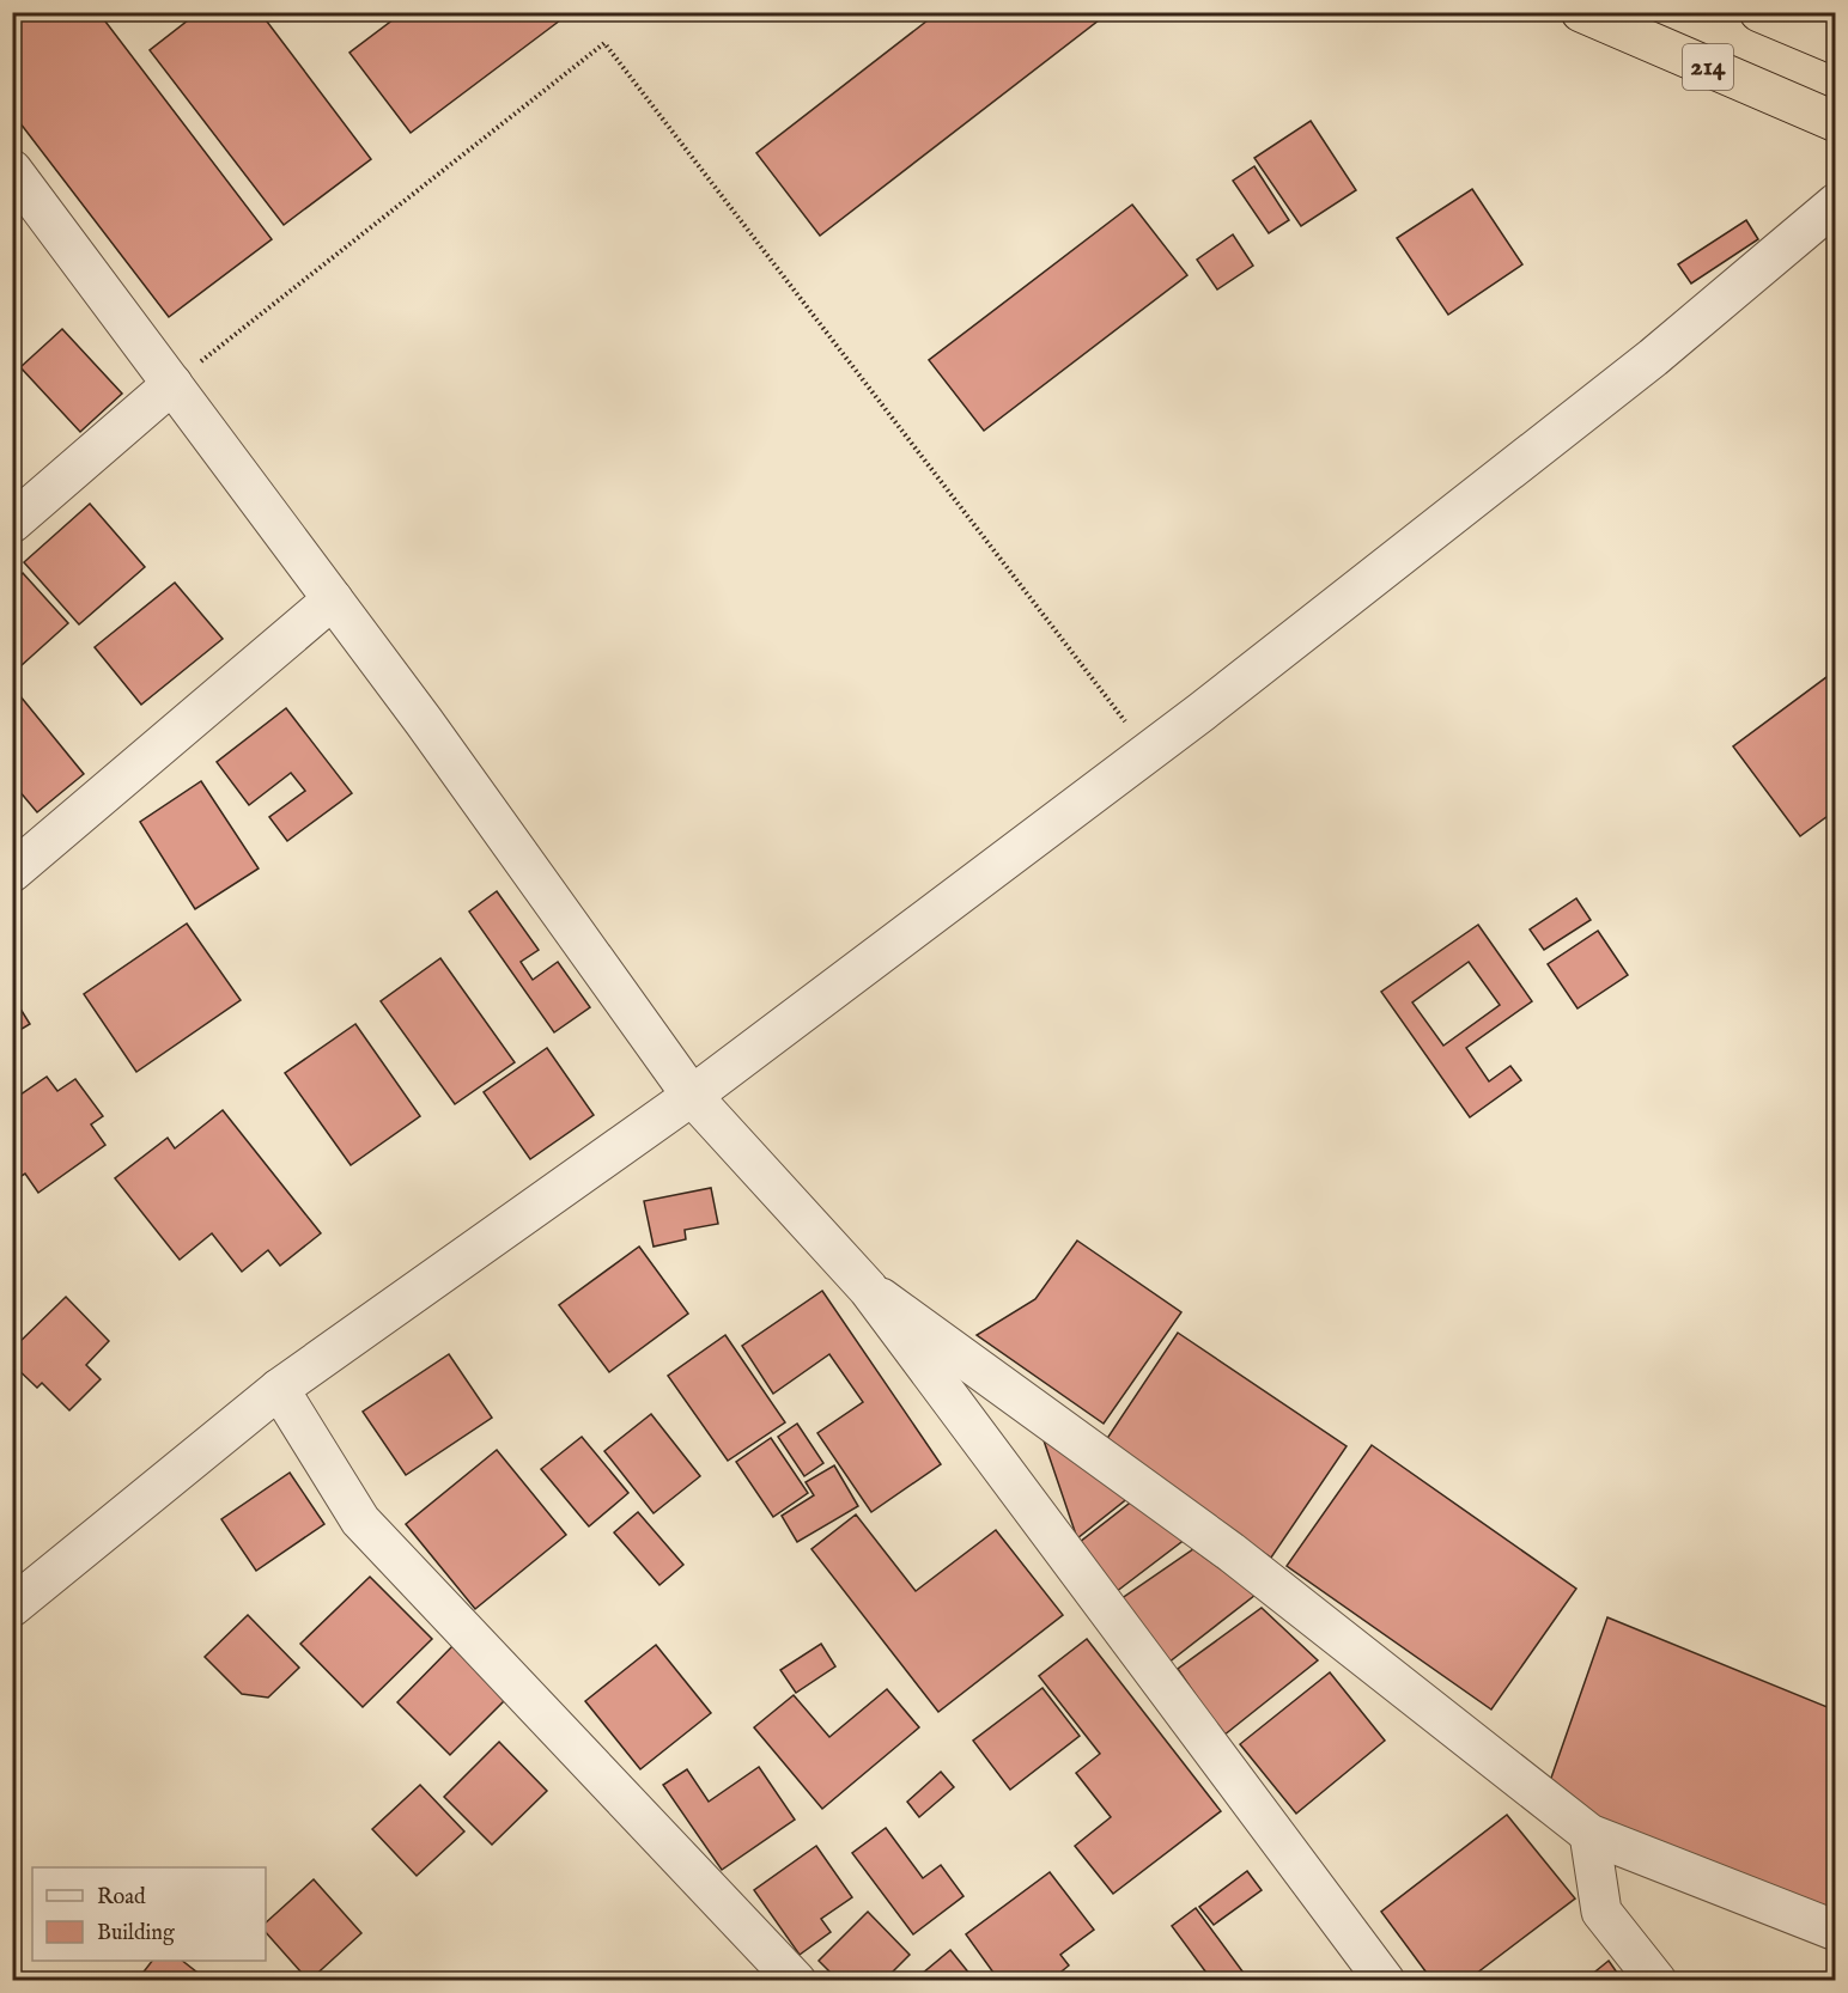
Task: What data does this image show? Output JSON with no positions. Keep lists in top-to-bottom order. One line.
{"streets":{"highway":["214"]},"legend":["Road","Building"]}
